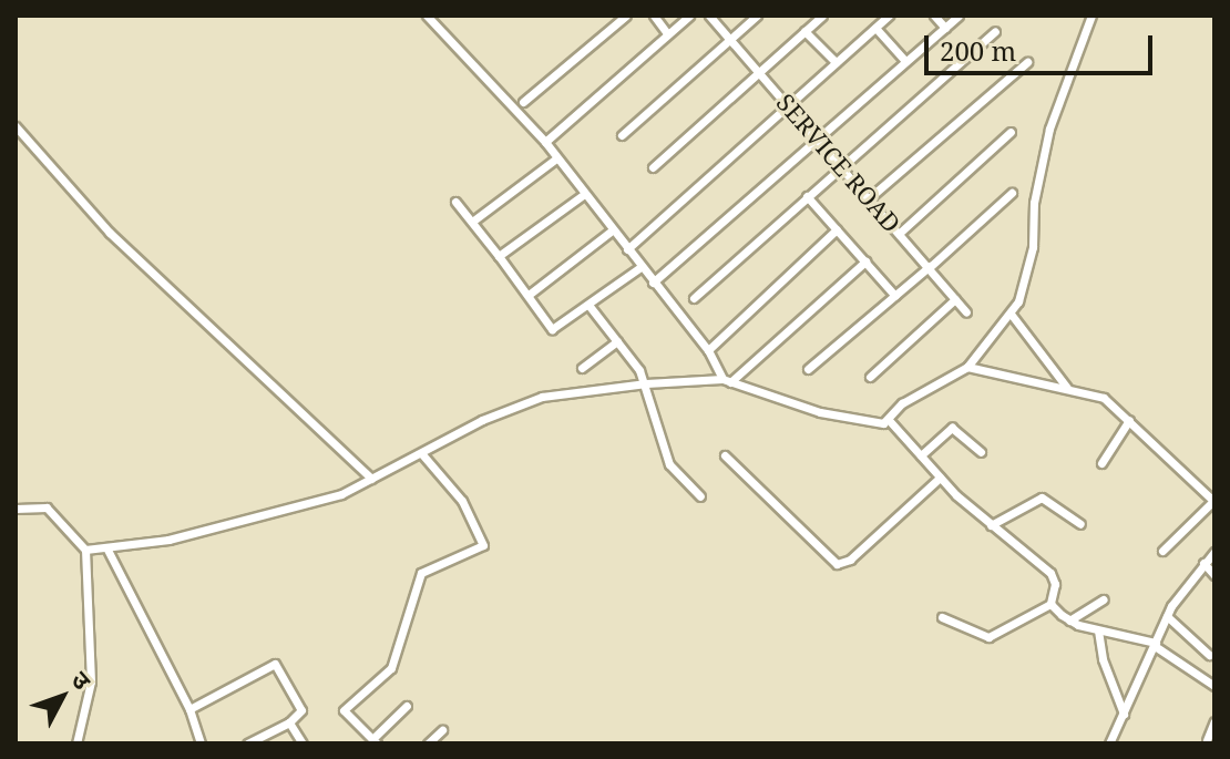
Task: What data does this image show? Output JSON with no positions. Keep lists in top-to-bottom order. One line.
{"streets":{"street":["SERVICE ROAD"]},"scale_bar":"200 m","north":"top right"}
